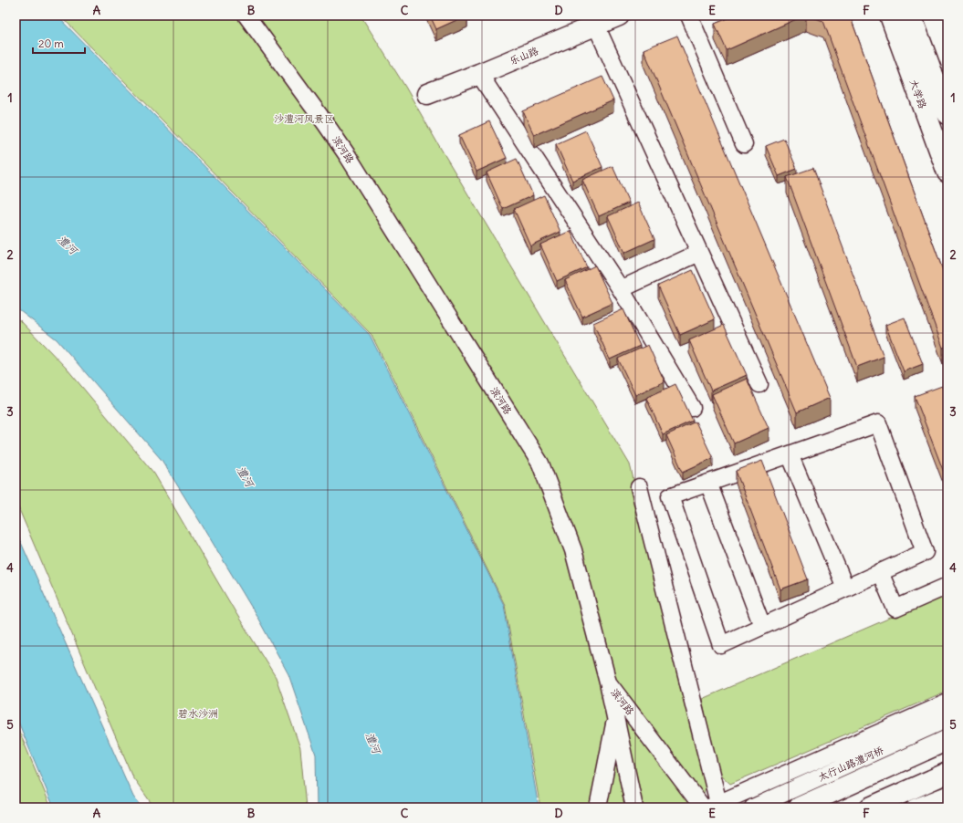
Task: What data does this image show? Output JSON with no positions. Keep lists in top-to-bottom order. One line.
{"streets":{"street":["乐山路","大学路","滨河路","太行山路澧河桥"]},"water":["澧河"],"parks":["沙澧河风景区","碧水沙洲"],"scale_bar":"20 m","grid":{"columns":["A","B","C","D","E","F"],"rows":["1","2","3","4","5"]}}
